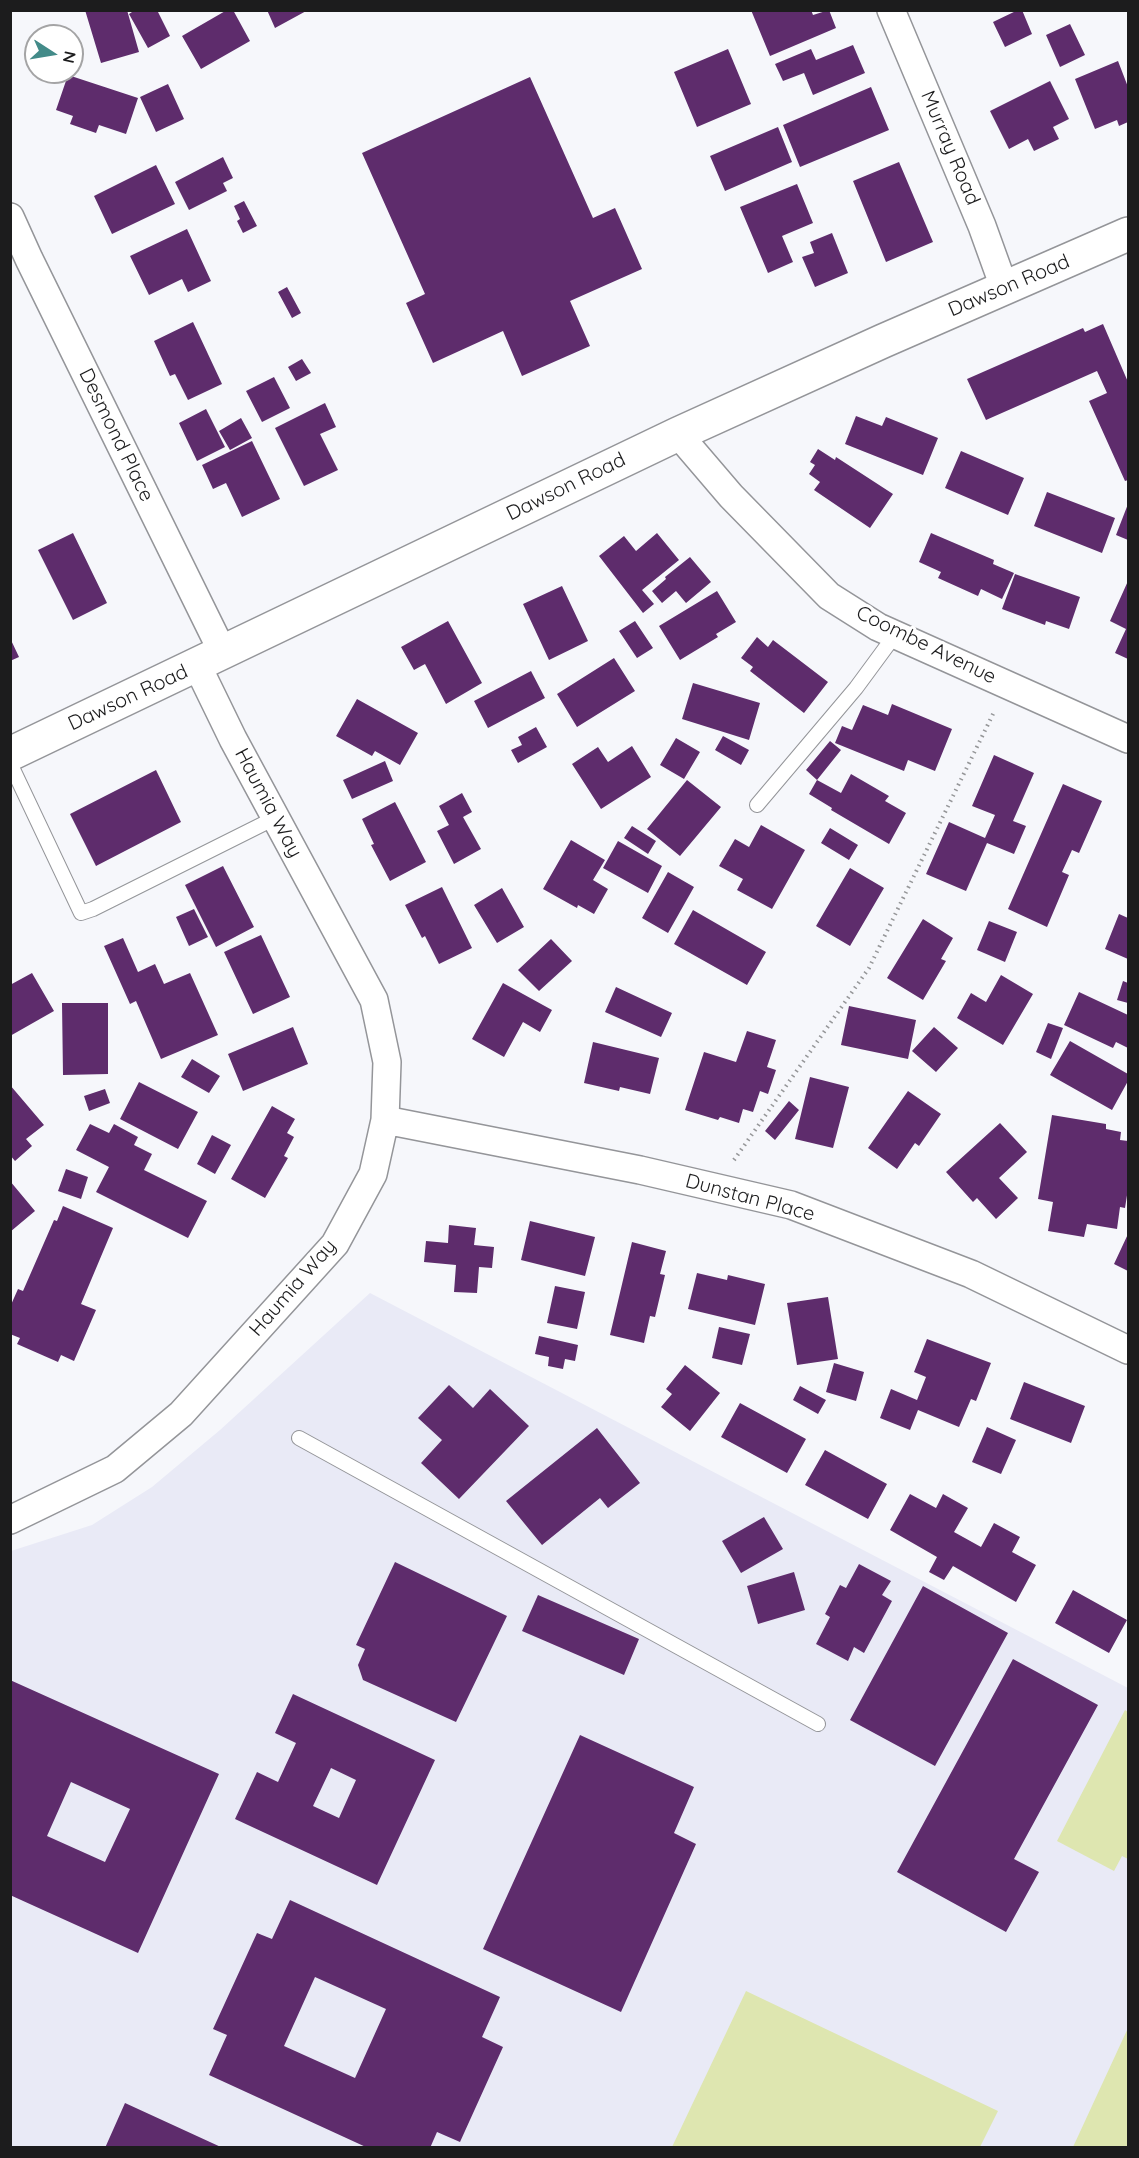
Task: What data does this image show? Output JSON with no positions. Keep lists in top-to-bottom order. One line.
{"streets":{"main road":["Dawson Road"],"street":["Murray Road","Desmond Place","Coombe Avenue","Haumia Way","Dunstan Place"]},"crossings":[["Murray Road","Dawson Road"],["Dawson Road","Desmond Place"],["Dawson Road","Coombe Avenue"],["Dawson Road","Haumia Way"],["Desmond Place","Haumia Way"],["Haumia Way","Dunstan Place"]],"north":"right"}
